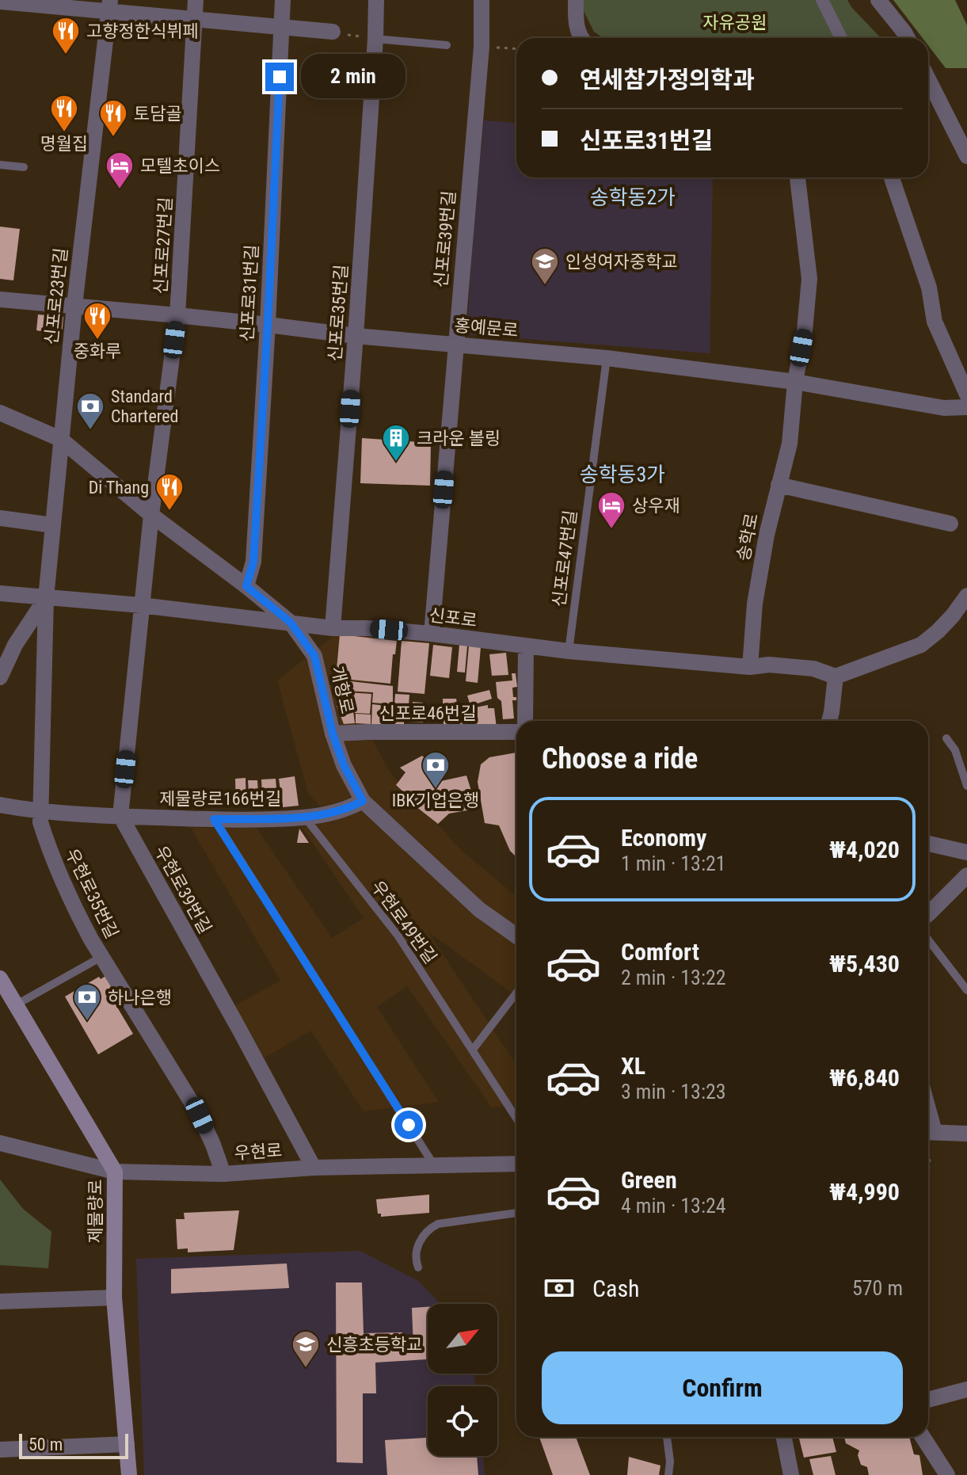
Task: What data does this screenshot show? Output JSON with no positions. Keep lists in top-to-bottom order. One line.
{"streets":{"main road":["제물량로"],"street":["신포로39번길","신포로27번길","신포로31번길","신포로23번길","신포로35번길","홍예문로","송학로","신포로","개항로","신포로46번길","제물량로166번길","우현로39번길","우현로35번길","우현로"],"lane":["신포로47번길","우현로49번길"]},"crossings":[["신포로39번길","홍예문로"],["신포로39번길","신포로"],["신포로27번길","홍예문로"],["신포로27번길","신포로"],["신포로27번길","개항로"],["신포로31번길","홍예문로"],["신포로31번길","개항로"],["신포로23번길","홍예문로"],["신포로23번길","신포로"],["신포로23번길","개항로"],["신포로23번길","우현로35번길"],["신포로35번길","홍예문로"],["신포로35번길","신포로"],["홍예문로","송학로"],["홍예문로","신포로47번길"],["송학로","신포로"],["신포로47번길","신포로"],["신포로","개항로"],["신포로","우현로35번길"],["개항로","신포로46번길"],["개항로","제물량로166번길"],["제물량로166번길","우현로39번길"],["제물량로166번길","우현로35번길"],["제물량로166번길","우현로49번길"],["우현로39번길","우현로"],["우현로35번길","우현로"],["우현로","제물량로"]],"districts":["송학동2가","송학동3가"],"parks":["자유공원"],"places":{"restaurant":["고향정한식뷔페","명월집","토담골","중화루","Di Thang"],"hotel":["모텔초이스","상우재"],"school or university":["인성여자중학교","신흥초등학교"],"bank":["Standard Chartered","IBK기업은행","하나은행"],"building":["크라운 볼링"]},"scale_bar":"50 m","north":"top right","page":{"banner":["연세참가정의학과","신포로31번길"],"bubble":"2 min","heading":"Choose a ride","list":[{"name":"Economy","note":"1 min · 13:21","value":"₩4,020"},{"name":"Comfort","note":"2 min · 13:22","value":"₩5,430"},{"name":"XL","note":"3 min · 13:23","value":"₩6,840"},{"name":"Green","note":"4 min · 13:24","value":"₩4,990"}],"pay":["Cash","570 m"],"buttons":"Confirm","scale":"50 m"}}
